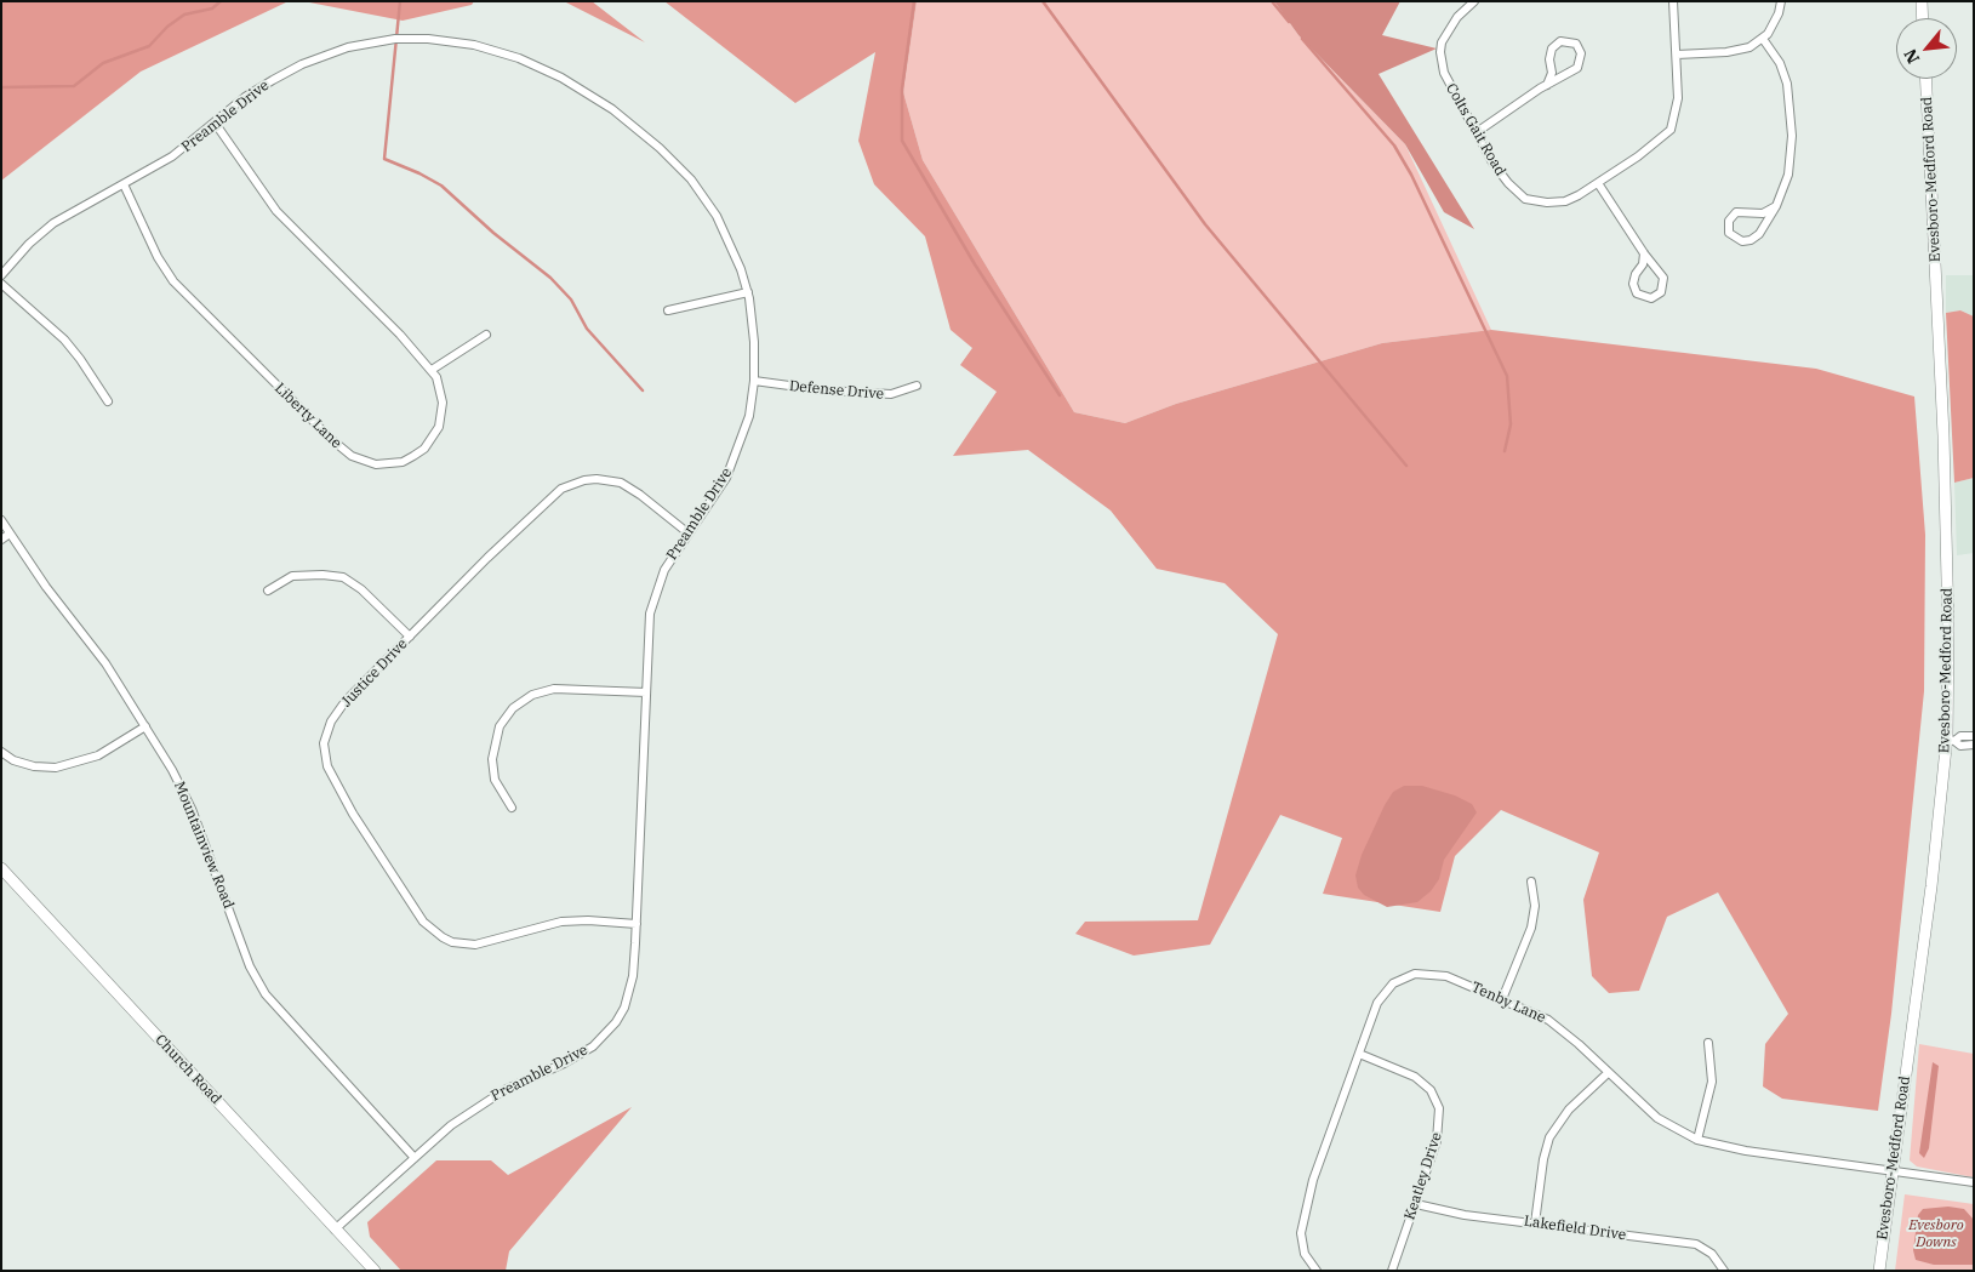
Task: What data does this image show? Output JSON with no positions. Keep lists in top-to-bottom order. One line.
{"streets":{"street":["Preamble Drive","Colts Gait Road","Evesboro-Medford Road","Defense Drive","Liberty Lane","Justice Drive","Mountainview Road","Tenby Lane","Church Road","Keatley Drive","Lakefield Drive"]},"crossings":[["Preamble Drive","Defense Drive"],["Preamble Drive","Liberty Lane"],["Preamble Drive","Justice Drive"],["Preamble Drive","Mountainview Road"],["Preamble Drive","Church Road"],["Evesboro-Medford Road","Tenby Lane"],["Tenby Lane","Keatley Drive"],["Keatley Drive","Lakefield Drive"]],"parks":["Evesboro Downs"],"north":"bottom left"}
